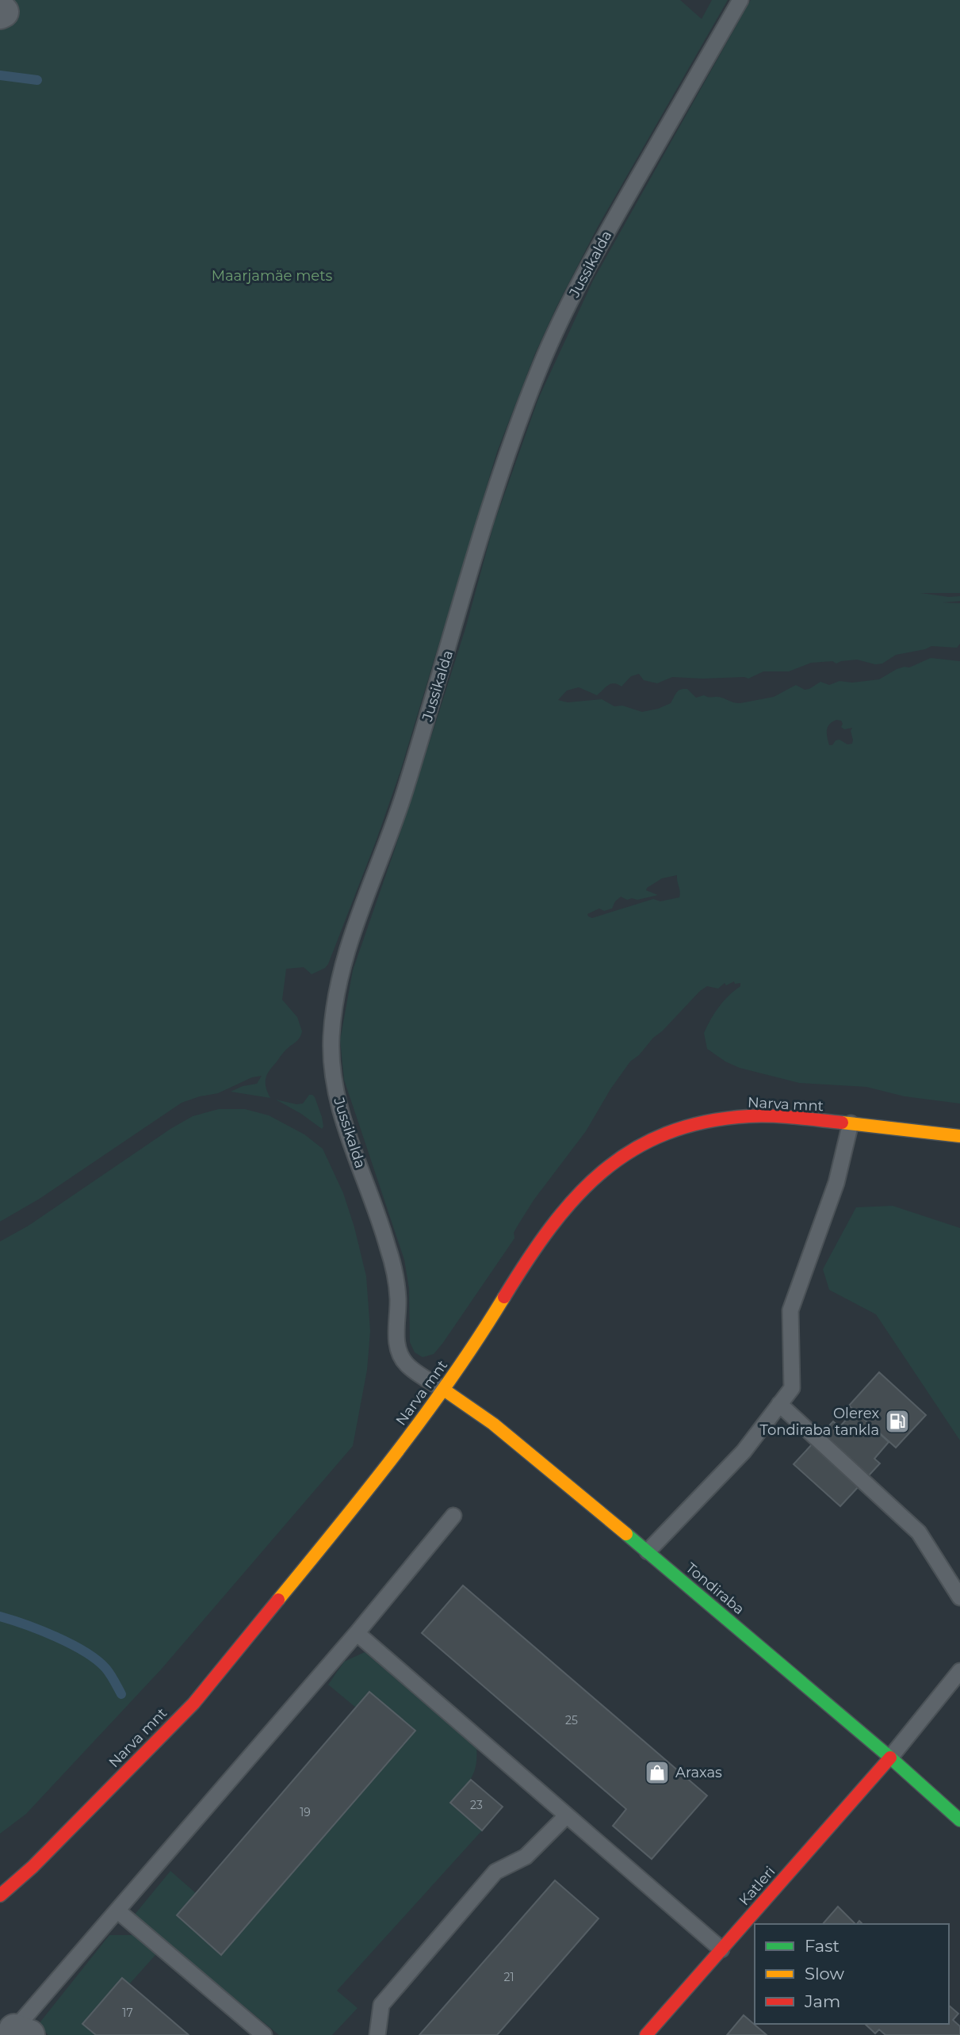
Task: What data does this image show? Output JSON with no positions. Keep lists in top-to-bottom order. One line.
{"streets":{"main road":["Narva mnt","Tondiraba","Katleri"],"lane":["Jussikalda"]},"crossings":[["Jussikalda","Narva mnt"],["Jussikalda","Tondiraba"],["Narva mnt","Tondiraba"],["Tondiraba","Katleri"]],"parks":["Maarjamäe mets"],"places":{"fuel station":["Olerex Tondiraba tankla"],"shop":["Araxas"]},"house_numbers":["25","23","19","21","17"],"legend":["Fast","Slow","Jam"]}
